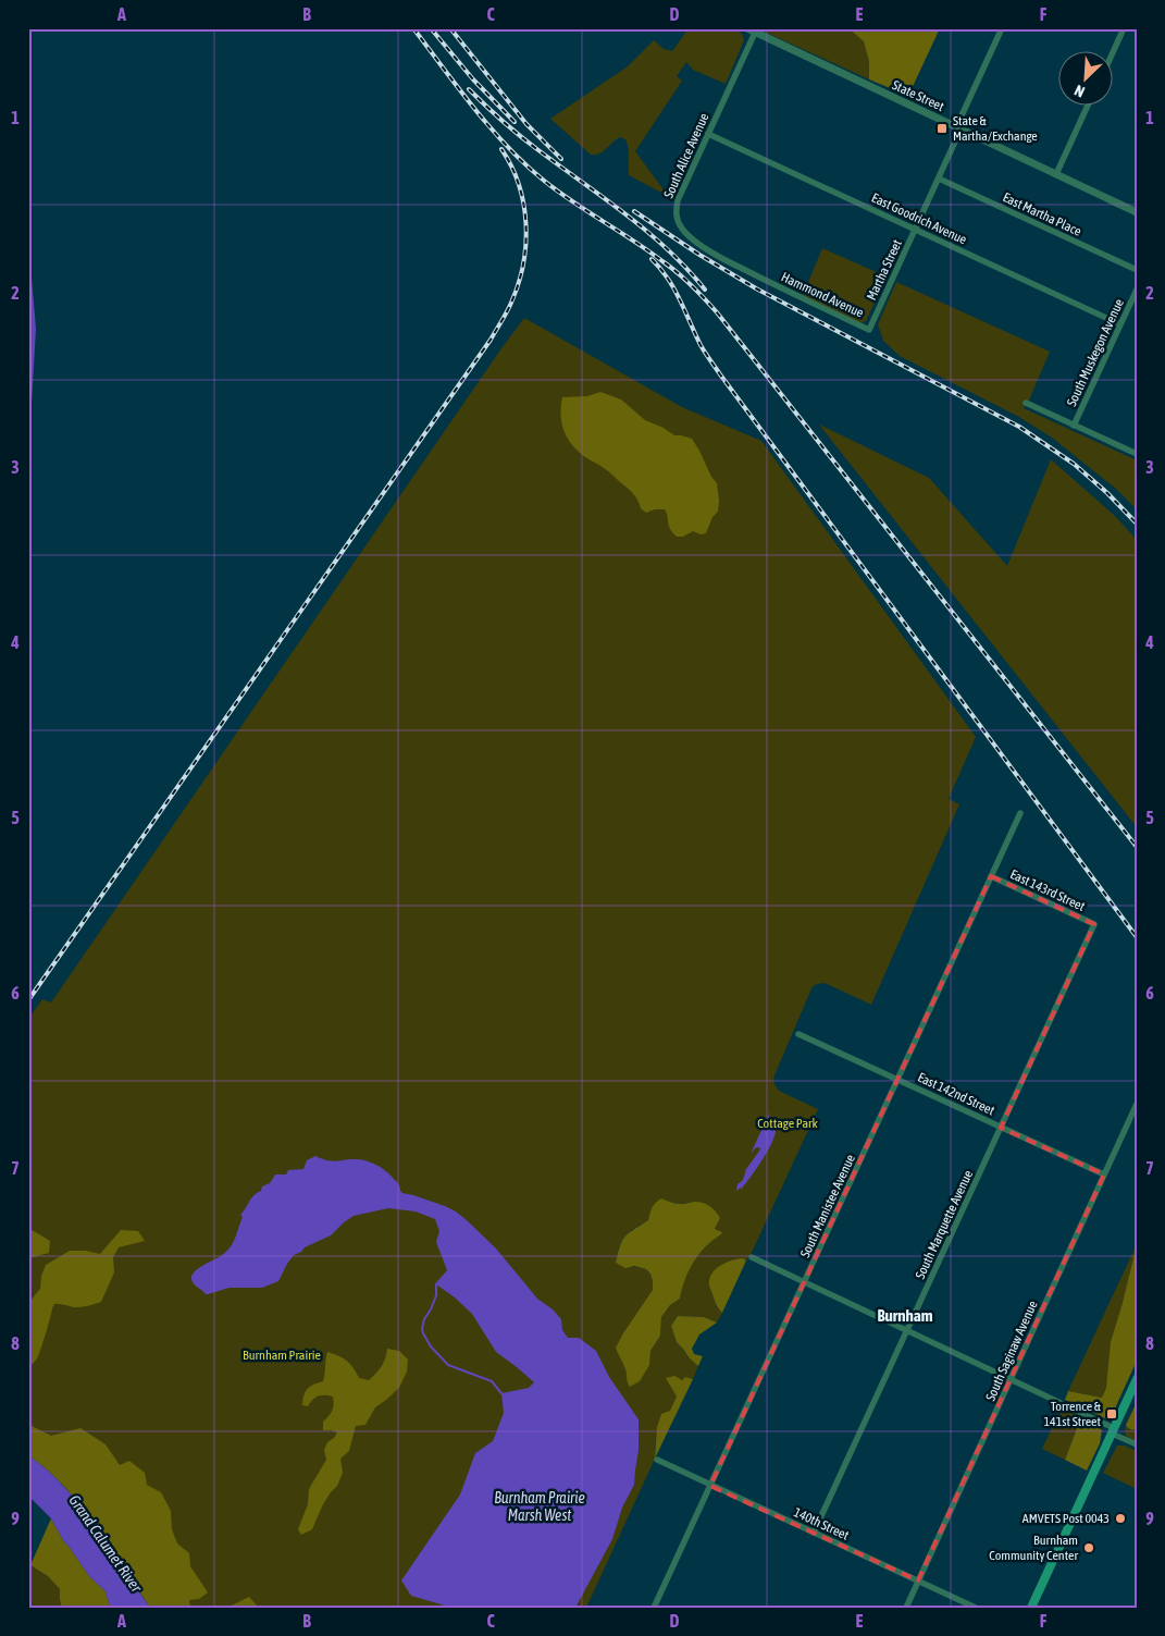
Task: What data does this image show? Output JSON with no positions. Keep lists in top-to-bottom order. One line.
{"streets":{"street":["State Street","South Alice Avenue","East Martha Place","East Goodrich Avenue","Martha Street","Hammond Avenue","South Muskegon Avenue","East 143rd Street","East 142nd Street","South Manistee Avenue","South Marquette Avenue","South Saginaw Avenue","140th Street"]},"crossings":[["State Street","South Alice Avenue"],["State Street","Martha Street"],["South Alice Avenue","East Goodrich Avenue"],["South Alice Avenue","Hammond Avenue"],["East Martha Place","Martha Street"],["East Goodrich Avenue","Martha Street"],["East Goodrich Avenue","South Muskegon Avenue"],["Martha Street","Hammond Avenue"],["East 143rd Street","South Manistee Avenue"],["East 143rd Street","South Marquette Avenue"],["East 142nd Street","South Manistee Avenue"],["East 142nd Street","South Marquette Avenue"],["East 142nd Street","South Saginaw Avenue"],["South Manistee Avenue","140th Street"],["South Marquette Avenue","140th Street"],["South Saginaw Avenue","140th Street"]],"districts":["Burnham"],"water":["Burnham Prairie Marsh West","Grand Calumet River"],"parks":["Cottage Park","Burnham Prairie"],"places":{"transit":["State & Martha/Exchange","Torrence & 141st Street"],"other":["AMVETS Post 0043","Burnham Community Center"]},"north":"bottom left","grid":{"columns":["A","B","C","D","E","F"],"rows":["1","2","3","4","5","6","7","8","9"]}}
